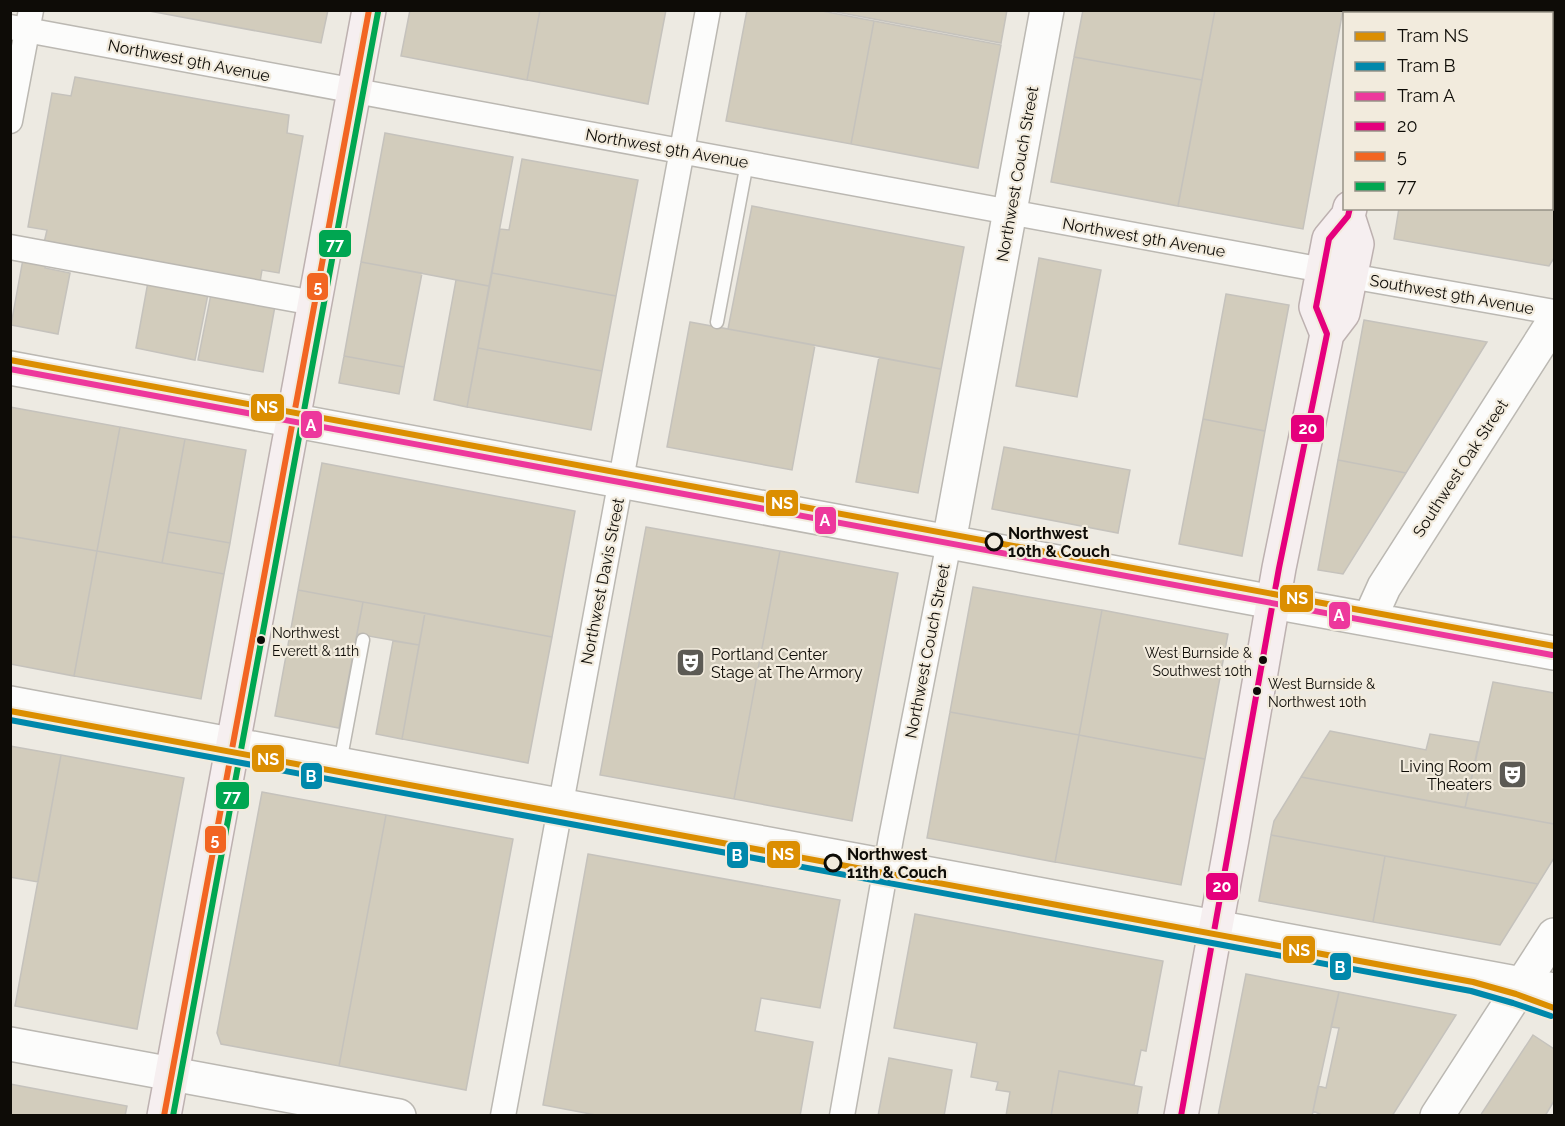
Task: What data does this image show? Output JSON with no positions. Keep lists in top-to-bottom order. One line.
{"streets":{"street":["Northwest 9th Avenue","Northwest Couch Street","Southwest 9th Avenue","Southwest Oak Street","Northwest Davis Street"]},"crossings":[["Northwest 9th Avenue","Northwest Couch Street"],["Northwest 9th Avenue","Southwest 9th Avenue"],["Northwest 9th Avenue","Northwest Davis Street"]],"places":{"other":["Northwest 10th & Couch","Northwest Everett & 11th","West Burnside & Southwest 10th","West Burnside & Northwest 10th","Northwest 11th & Couch"],"theatre":["Portland Center Stage at The Armory","Living Room Theaters"]},"lines":["transit line 5","transit line 77","transit line 20","tram line NS","tram line A","tram line B"],"legend":["Tram NS","Tram B","Tram A","20","5","77"]}
